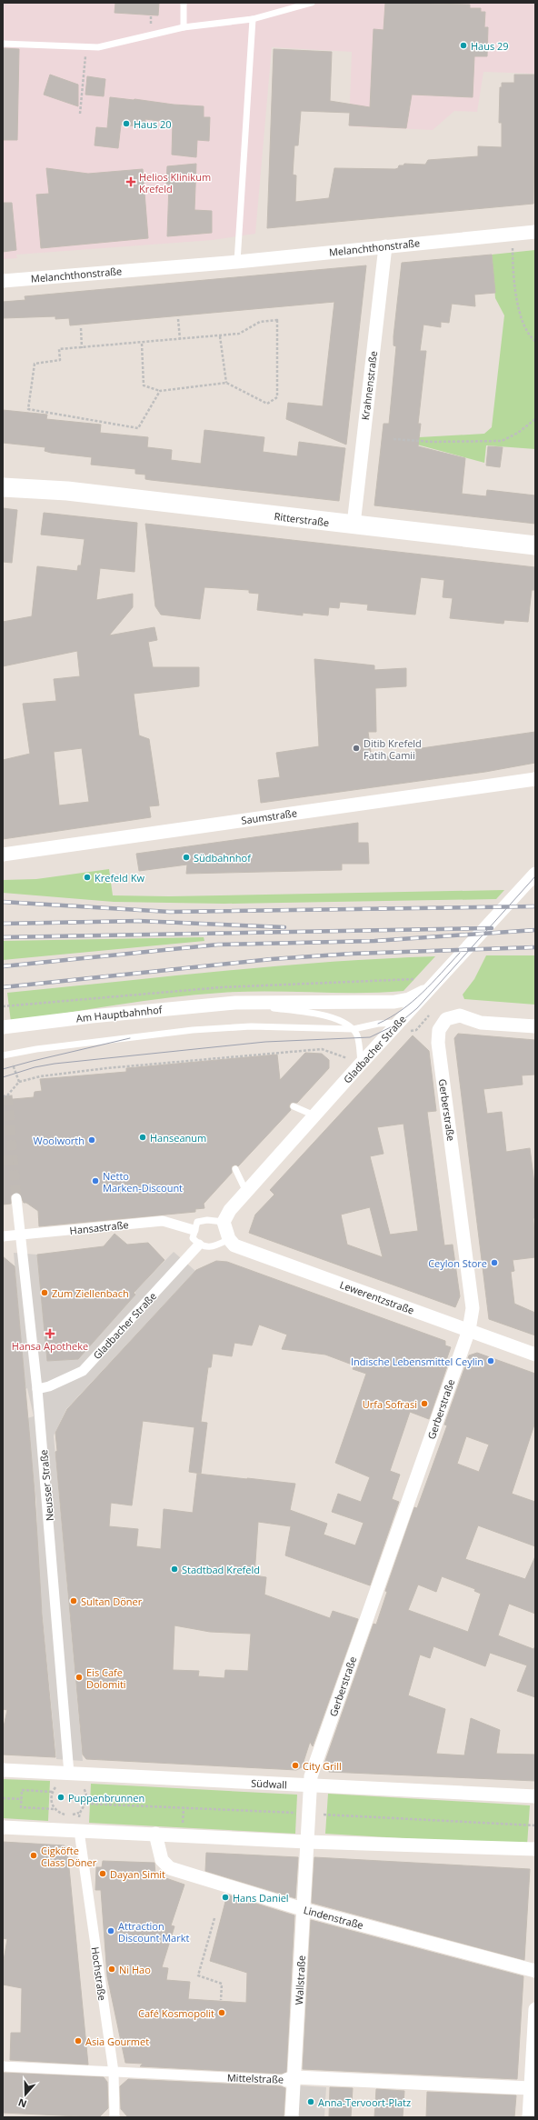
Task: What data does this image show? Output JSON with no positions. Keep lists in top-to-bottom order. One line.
{"streets":{"main road":["Ritterstraße"],"street":["Melanchthonstraße","Krahnenstraße","Saumstraße","Am Hauptbahnhof","Gladbacher Straße","Gerberstraße","Hansastraße","Lewerentzstraße","Neusser Straße","Südwall","Lindenstraße","Hochstraße","Wallstraße","Mittelstraße"]},"crossings":[["Melanchthonstraße","Krahnenstraße"],["Krahnenstraße","Ritterstraße"],["Am Hauptbahnhof","Gladbacher Straße"],["Gladbacher Straße","Hansastraße"],["Gladbacher Straße","Lewerentzstraße"],["Gladbacher Straße","Neusser Straße"],["Gerberstraße","Lewerentzstraße"],["Gerberstraße","Südwall"],["Gerberstraße","Wallstraße"],["Hansastraße","Lewerentzstraße"],["Hansastraße","Neusser Straße"],["Neusser Straße","Südwall"],["Lindenstraße","Wallstraße"],["Hochstraße","Mittelstraße"],["Wallstraße","Mittelstraße"]],"places":{"other":["Haus 29","Haus 20","Ditib Krefeld Fatih Camii","Südbahnhof","Krefeld Kw","Hanseanum","Woolworth","Netto Marken-Discount","Ceylon Store","Zum Ziellenbach","Indische Lebensmittel Ceylin","Urfa Sofrasi","Stadtbad Krefeld","Sultan Döner","Eis Cafe Dolomiti","City Grill","Puppenbrunnen","Cigköfte Class Döner","Dayan Simit","Hans Daniel","Attraction Discount Markt","Ni Hao","Café Kosmopolit","Asia Gourmet","Anna-Tervoort-Platz"],"health":["Helios Klinikum Krefeld","Hansa Apotheke"]},"north":"bottom"}
